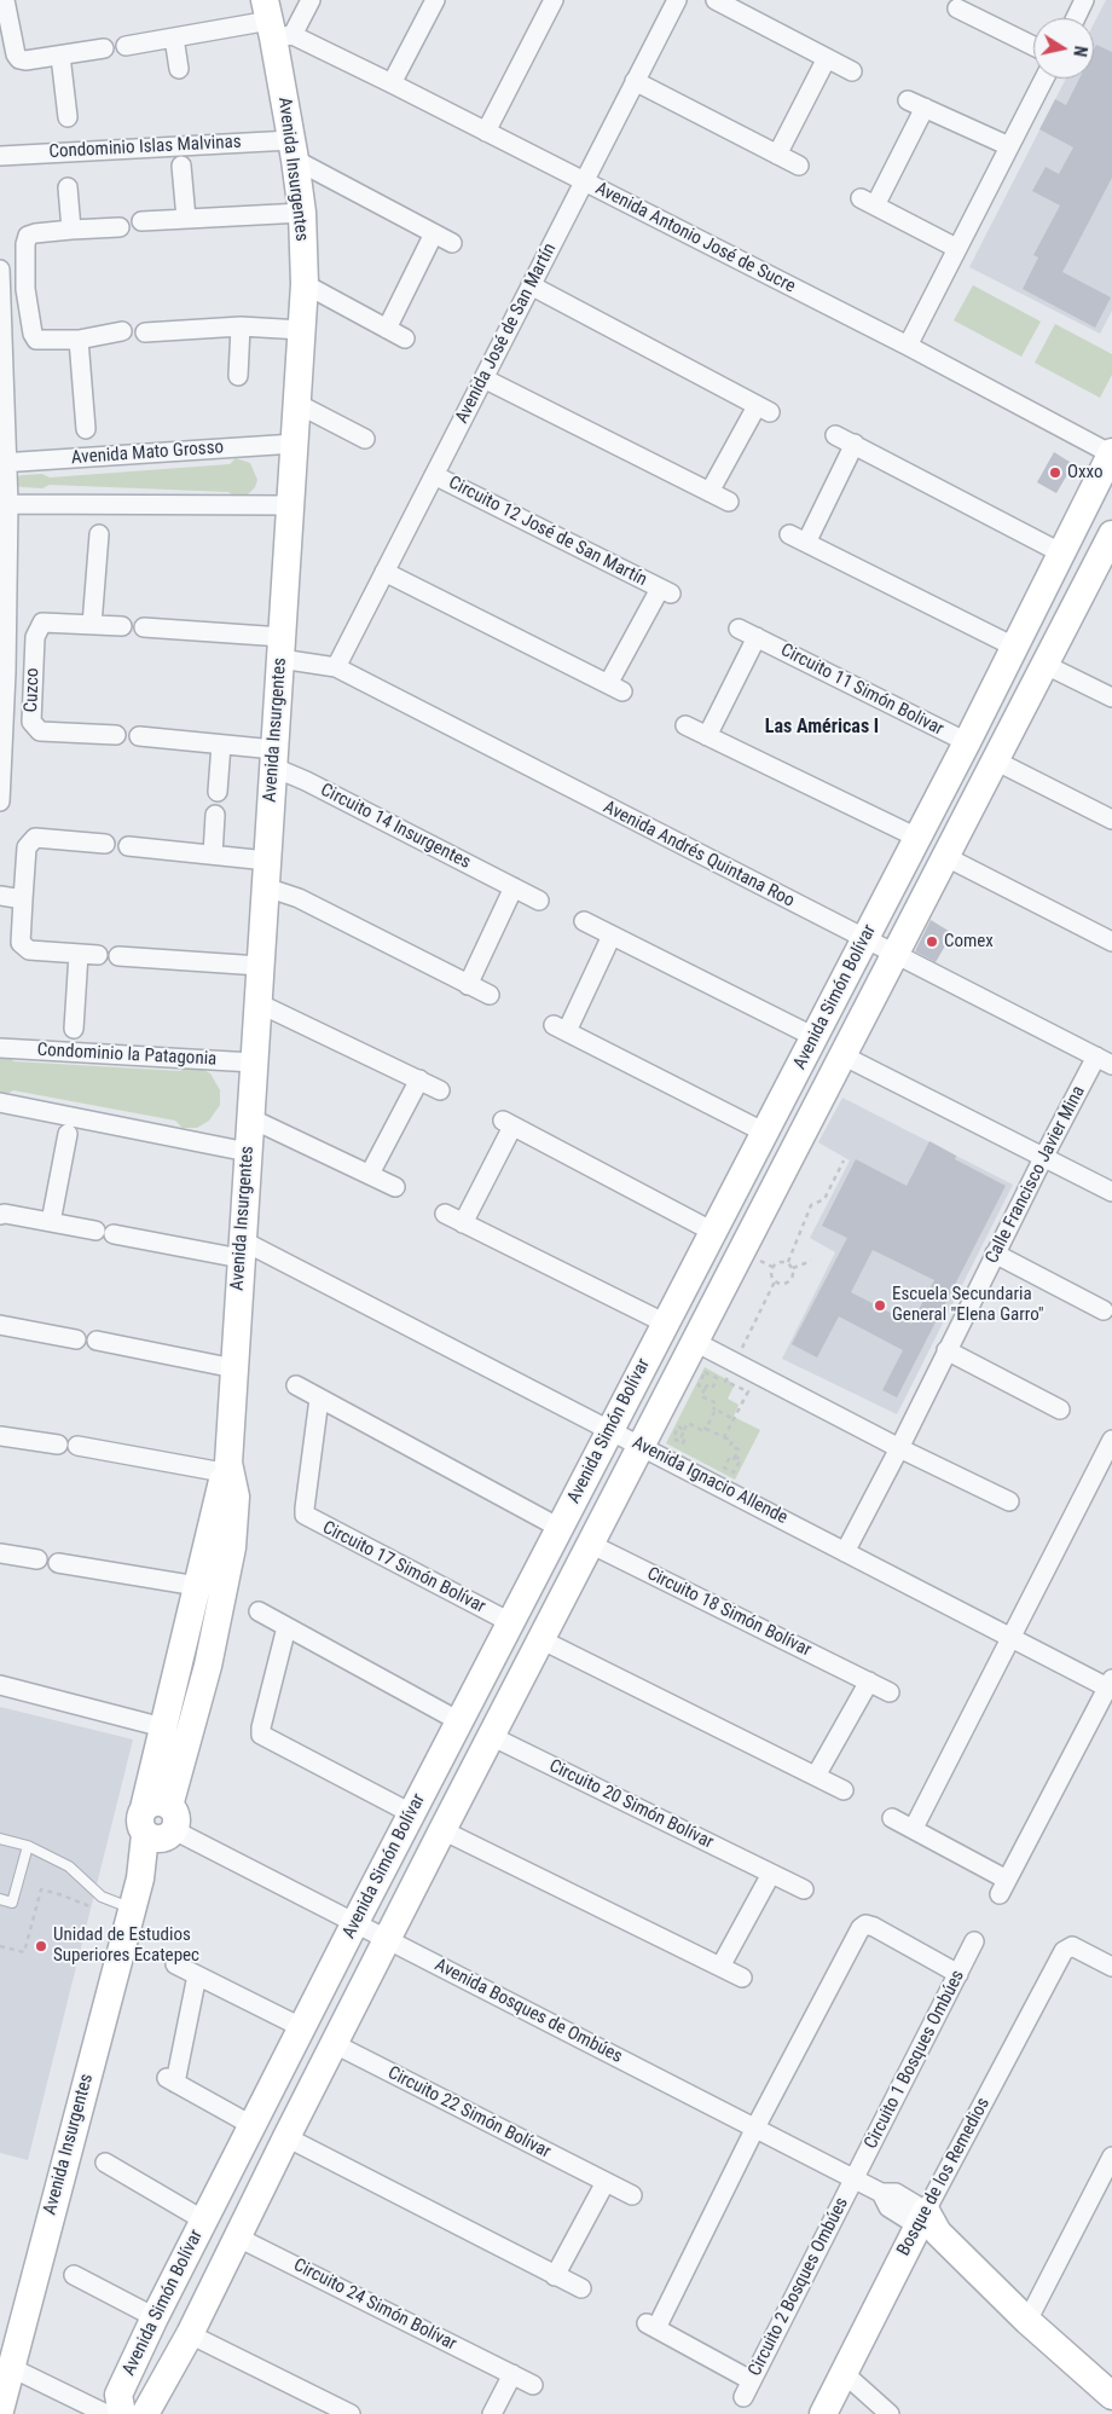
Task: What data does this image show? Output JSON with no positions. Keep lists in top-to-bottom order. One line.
{"streets":{"main road":["Avenida Insurgentes","Avenida Simón Bolívar","Avenida Bosques de Ombúes","Bosque de los Remedios"],"street":["Condominio Islas Malvinas","Avenida Antonio José de Sucre","Avenida José de San Martín","Avenida Mato Grosso","Circuito 12 José de San Martín","Cuzco","Circuito 11 Simón Bolivar","Circuito 14 Insurgentes","Avenida Andrés Quintana Roo","Condominio la Patagonia","Calle Francisco Javier Mina","Avenida Ignacio Allende","Circuito 17 Simón Bolívar","Circuito 18 Simón Bolívar","Circuito 20 Simón Bolívar","Circuito 1 Bosques Ombúes","Circuito 22 Simón Bolívar","Circuito 2 Bosques Ombúes","Circuito 24 Simón Bolívar"]},"crossings":[["Condominio Islas Malvinas","Avenida Insurgentes"],["Avenida Insurgentes","Avenida Antonio José de Sucre"],["Avenida Insurgentes","Avenida Mato Grosso"],["Avenida Insurgentes","Circuito 14 Insurgentes"],["Avenida Insurgentes","Avenida Andrés Quintana Roo"],["Avenida Insurgentes","Condominio la Patagonia"],["Avenida Insurgentes","Avenida Ignacio Allende"],["Avenida Insurgentes","Avenida Bosques de Ombúes"],["Avenida Antonio José de Sucre","Avenida José de San Martín"],["Avenida Antonio José de Sucre","Avenida Simón Bolívar"],["Avenida José de San Martín","Circuito 12 José de San Martín"],["Avenida José de San Martín","Avenida Andrés Quintana Roo"],["Circuito 11 Simón Bolivar","Avenida Simón Bolívar"],["Avenida Andrés Quintana Roo","Avenida Simón Bolívar"],["Avenida Andrés Quintana Roo","Calle Francisco Javier Mina"],["Avenida Simón Bolívar","Avenida Ignacio Allende"],["Avenida Simón Bolívar","Circuito 17 Simón Bolívar"],["Avenida Simón Bolívar","Circuito 18 Simón Bolívar"],["Avenida Simón Bolívar","Circuito 20 Simón Bolívar"],["Avenida Simón Bolívar","Avenida Bosques de Ombúes"],["Avenida Simón Bolívar","Circuito 22 Simón Bolívar"],["Avenida Simón Bolívar","Circuito 24 Simón Bolívar"],["Calle Francisco Javier Mina","Avenida Ignacio Allende"],["Avenida Bosques de Ombúes","Circuito 1 Bosques Ombúes"],["Avenida Bosques de Ombúes","Bosque de los Remedios"],["Avenida Bosques de Ombúes","Circuito 2 Bosques Ombúes"],["Circuito 1 Bosques Ombúes","Circuito 2 Bosques Ombúes"]],"districts":["Las Américas I"],"places":["Oxxo","Comex","Escuela Secundaria General \"Elena Garro\"","Unidad de Estudios Superiores Ecatepec"],"north":"right"}
